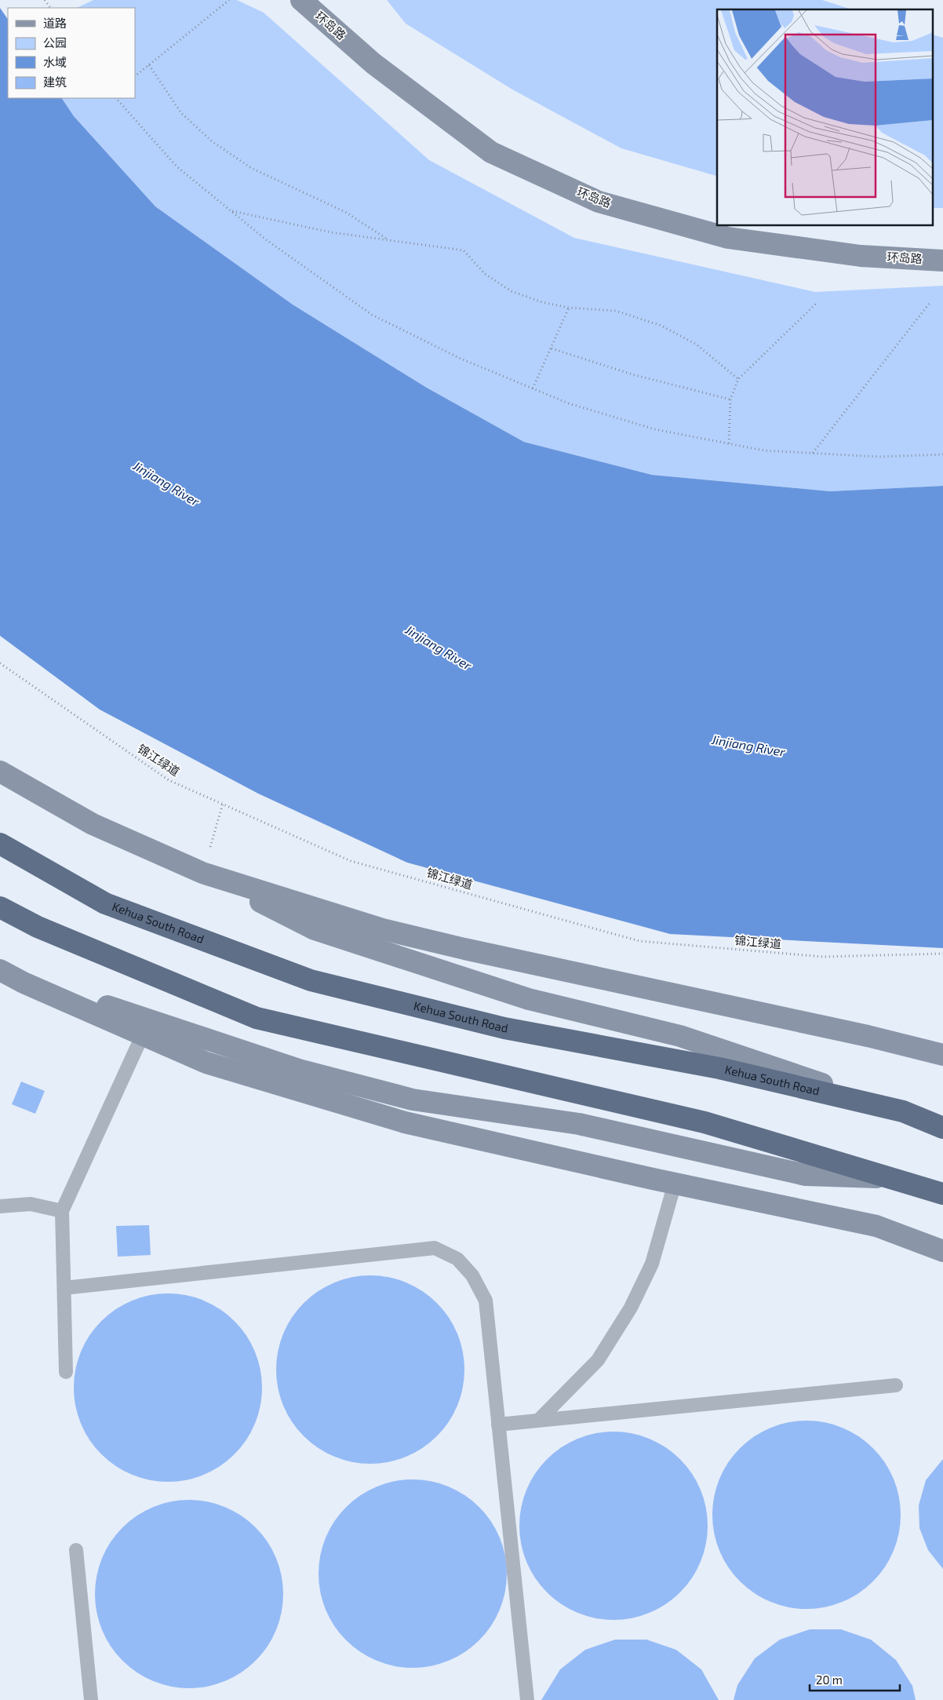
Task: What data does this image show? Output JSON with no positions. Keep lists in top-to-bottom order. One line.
{"streets":{"highway":["Kehua South Road"],"main road":["环岛路"],"path":["锦江绿道"]},"water":["Jinjiang River"],"legend":["道路","公园","水域","建筑"],"scale_bar":"20 m"}
